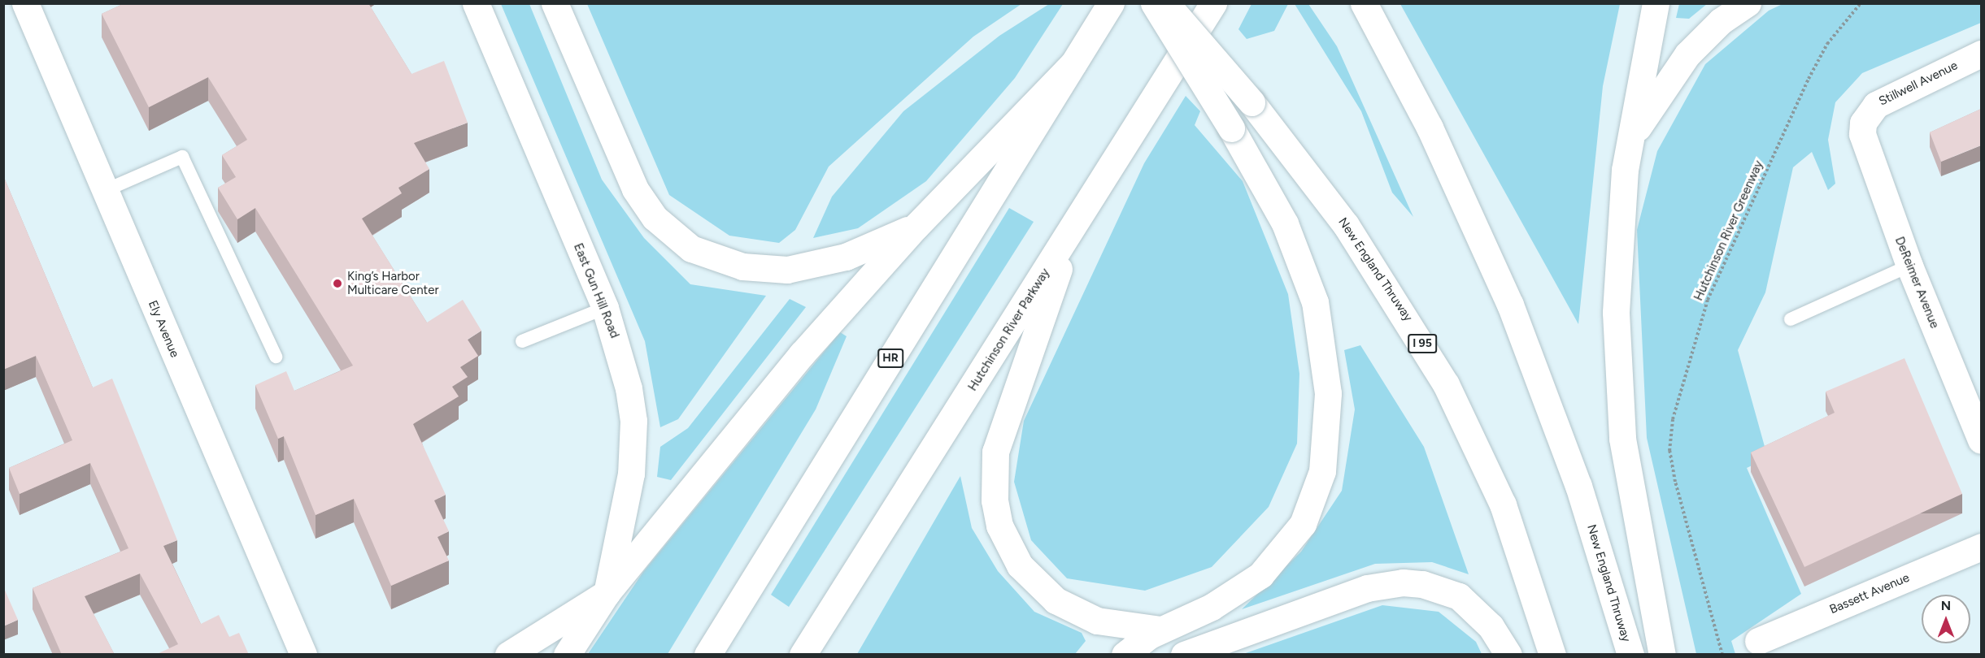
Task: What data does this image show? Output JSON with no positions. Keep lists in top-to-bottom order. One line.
{"streets":{"main road":["Stillwell Avenue","New England Thruway","DeReimer Avenue","East Gun Hill Road","Ely Avenue","Hutchinson River Parkway","I 95","HR","Bassett Avenue"],"path":["Hutchinson River Greenway"]},"crossings":[["Stillwell Avenue","DeReimer Avenue"]],"places":["King’s Harbor Multicare Center"],"north":"top"}
